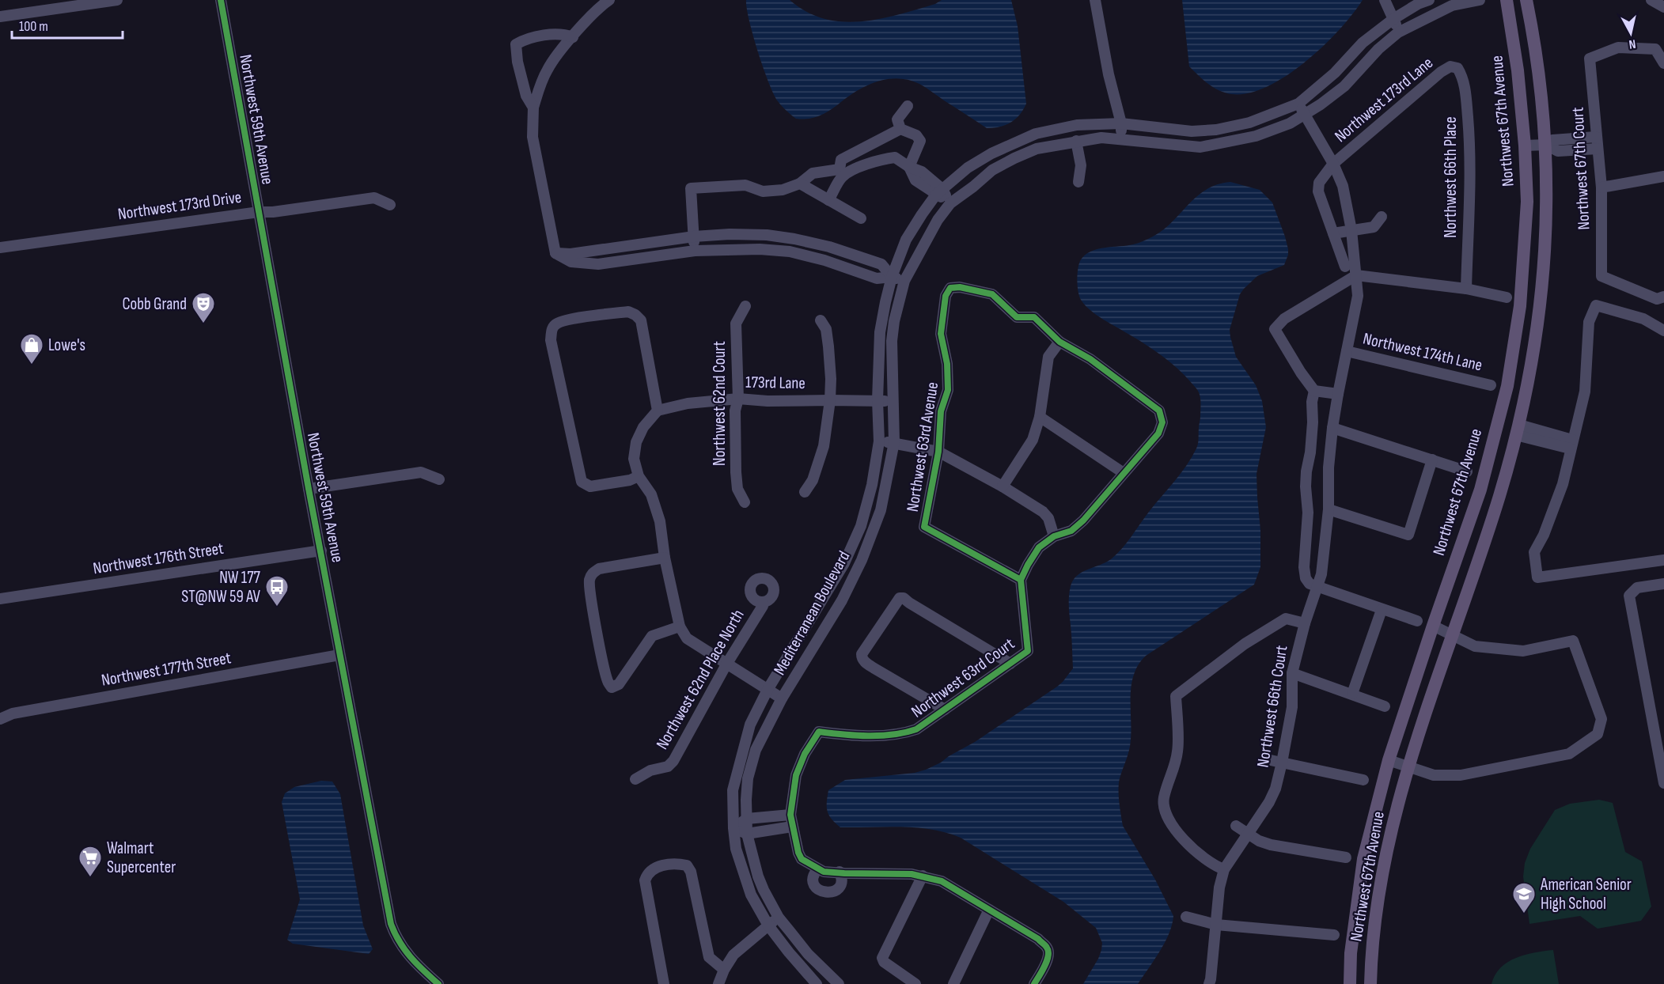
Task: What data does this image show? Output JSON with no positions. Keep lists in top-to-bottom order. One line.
{"streets":{"main road":["Northwest 67th Avenue"],"street":["Northwest 173rd Lane","Northwest 59th Avenue","Northwest 67th Court","Northwest 66th Place","Northwest 173rd Drive","Northwest 174th Lane","173rd Lane","Northwest 62nd Court","Northwest 63rd Avenue","Northwest 176th Street","Mediterranean Boulevard","Northwest 177th Street","Northwest 63rd Court","Northwest 62nd Place North","Northwest 66th Court"]},"crossings":[["Northwest 173rd Lane","Northwest 66th Place"],["Northwest 173rd Lane","Northwest 66th Court"],["Northwest 59th Avenue","Northwest 173rd Drive"],["Northwest 59th Avenue","Northwest 176th Street"],["Northwest 59th Avenue","Northwest 177th Street"],["Northwest 174th Lane","Northwest 66th Court"],["173rd Lane","Northwest 62nd Court"],["173rd Lane","Mediterranean Boulevard"],["Northwest 63rd Avenue","Northwest 63rd Court"],["Mediterranean Boulevard","Northwest 66th Court"]],"places":{"theatre":["Cobb Grand"],"shop":["Lowe's"],"bus stop":["NW 177 ST@NW 59 AV"],"supermarket":["Walmart Supercenter"],"school or university":["American Senior High School"]},"scale_bar":"100 m","north":"bottom"}
